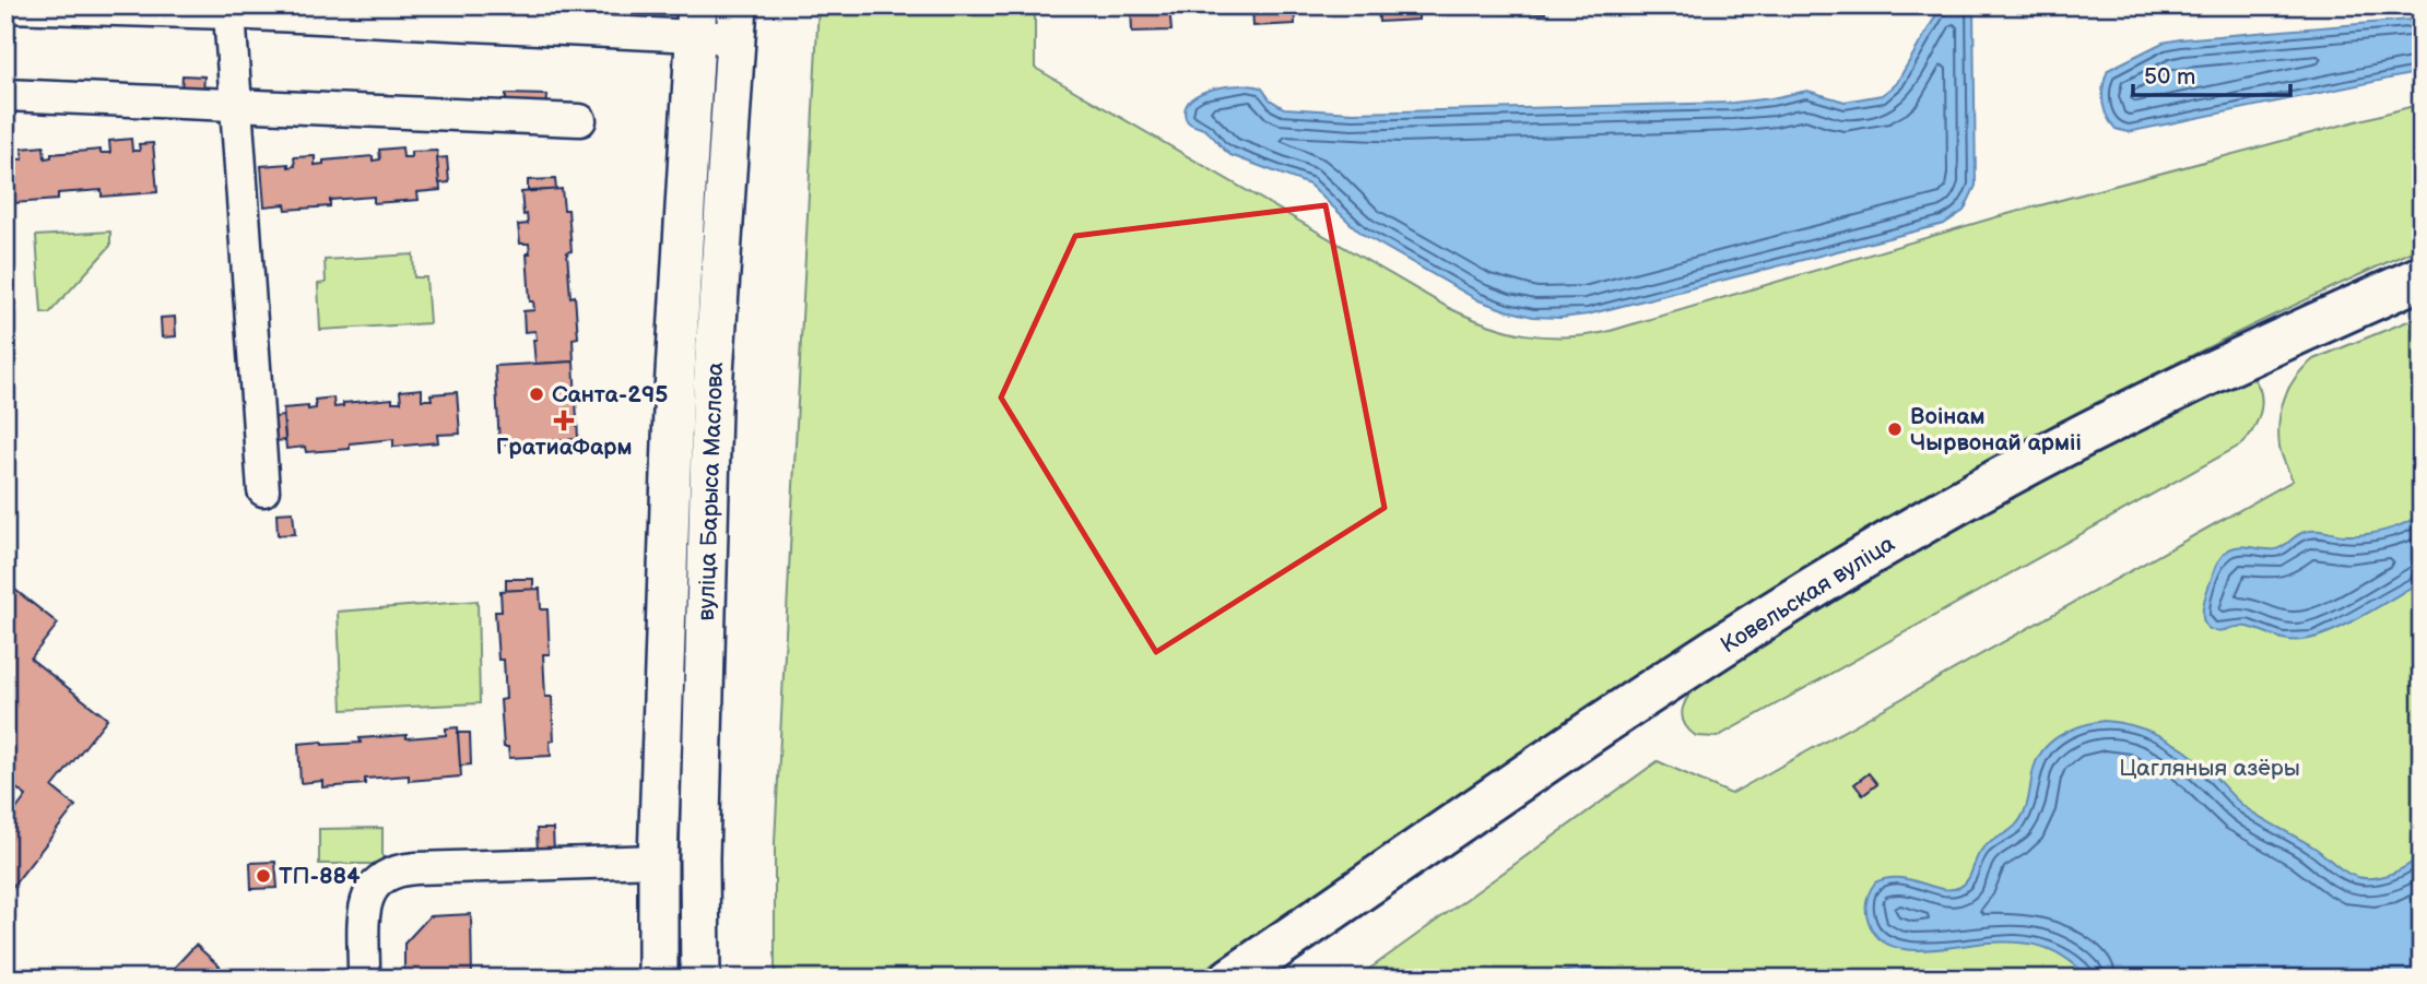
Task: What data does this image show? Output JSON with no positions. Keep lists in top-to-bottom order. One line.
{"streets":{"highway":["Ковельская вуліца"],"main road":["вуліца Барыса Маслова"]},"parks":["Цагляныя азёры"],"places":{"other":["Санта-295","Воінам Чырвонай арміі","ТП-884"],"health":["ГратиаФарм"]},"scale_bar":"50 m"}
